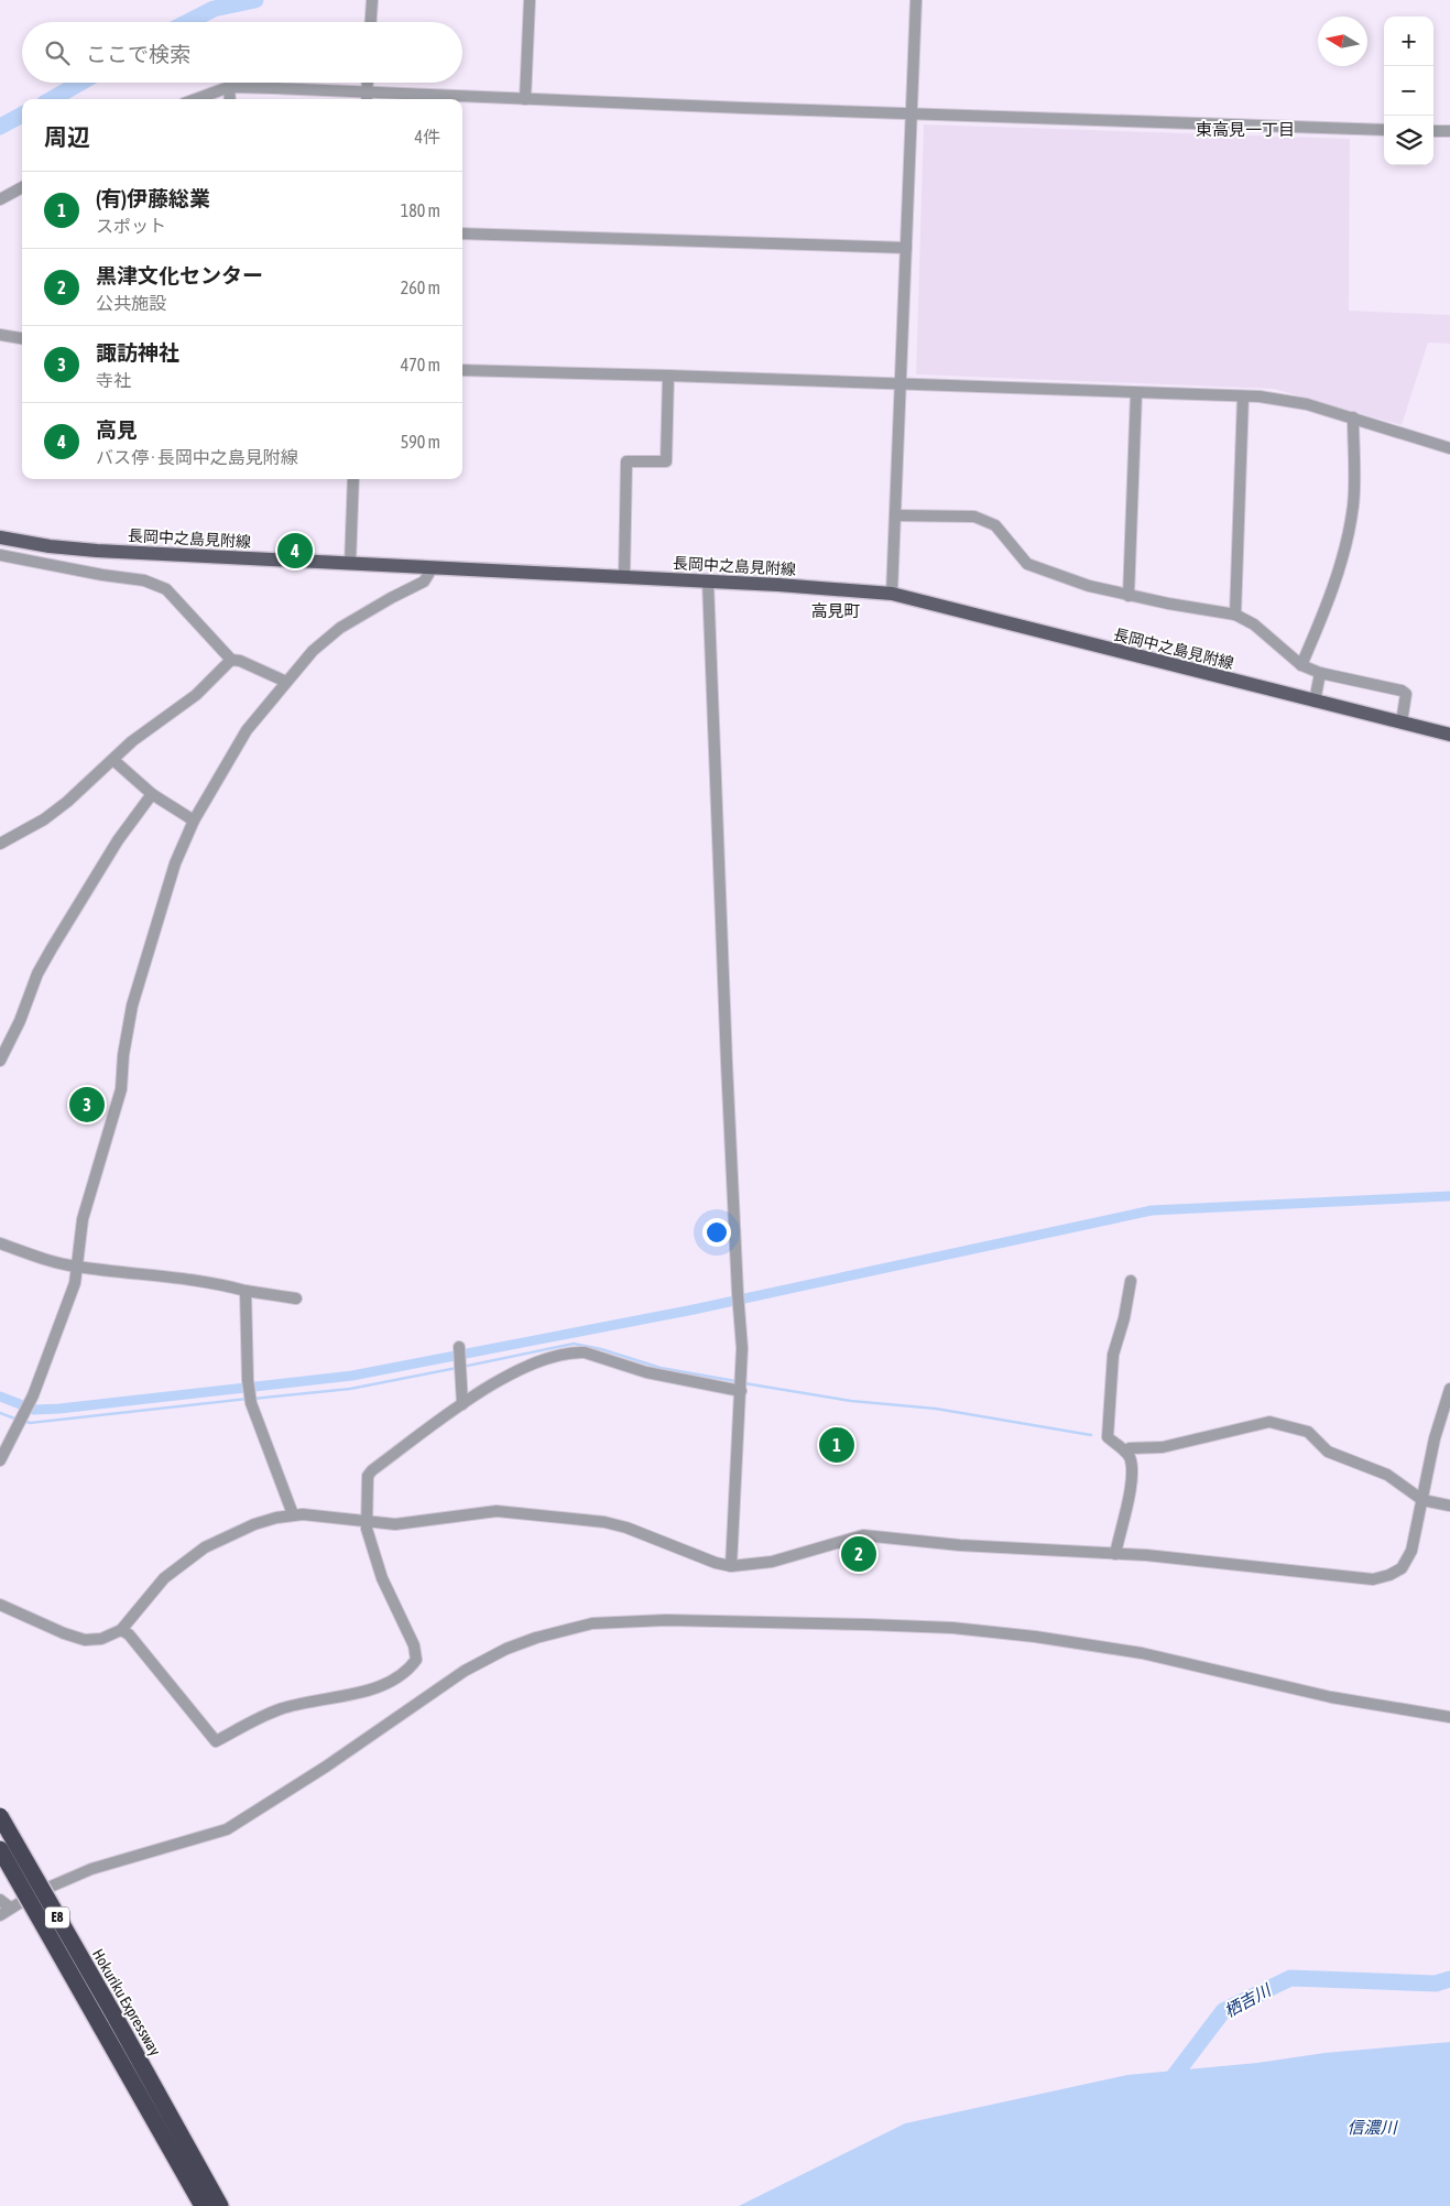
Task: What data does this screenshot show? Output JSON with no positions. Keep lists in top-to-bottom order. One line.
{"streets":{"highway":["E8","Hokuriku Expressway"],"main road":["長岡中之島見附線"]},"districts":["東高見一丁目","高見町"],"water":["栖吉川","信濃川"],"north":"left","page":{"map_buttons":["+","−"],"search":"ここで検索","heading":["周辺","4件"],"list":[{"mark":"1","name":"(有)伊藤総業","note":"スポット","value":"180 m"},{"mark":"2","name":"黒津文化センター","note":"公共施設","value":"260 m"},{"mark":"3","name":"諏訪神社","note":"寺社","value":"470 m"},{"mark":"4","name":"高見","note":"バス停 · 長岡中之島見附線","value":"590 m"}],"pins":["4","3","1","2"]}}
